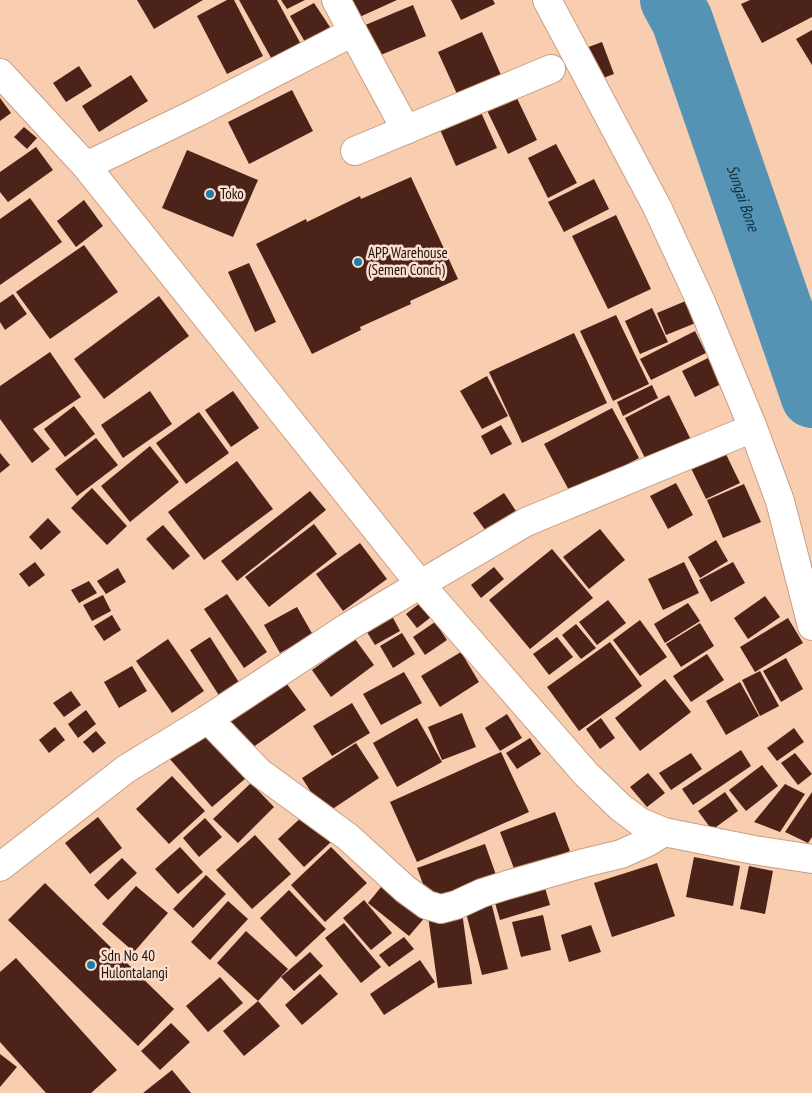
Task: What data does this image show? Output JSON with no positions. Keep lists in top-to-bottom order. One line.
{"water":["Sungai Bone"],"places":["Toko","APP Warehouse (Semen Conch)","Sdn No 40 Hulontalangi"]}
